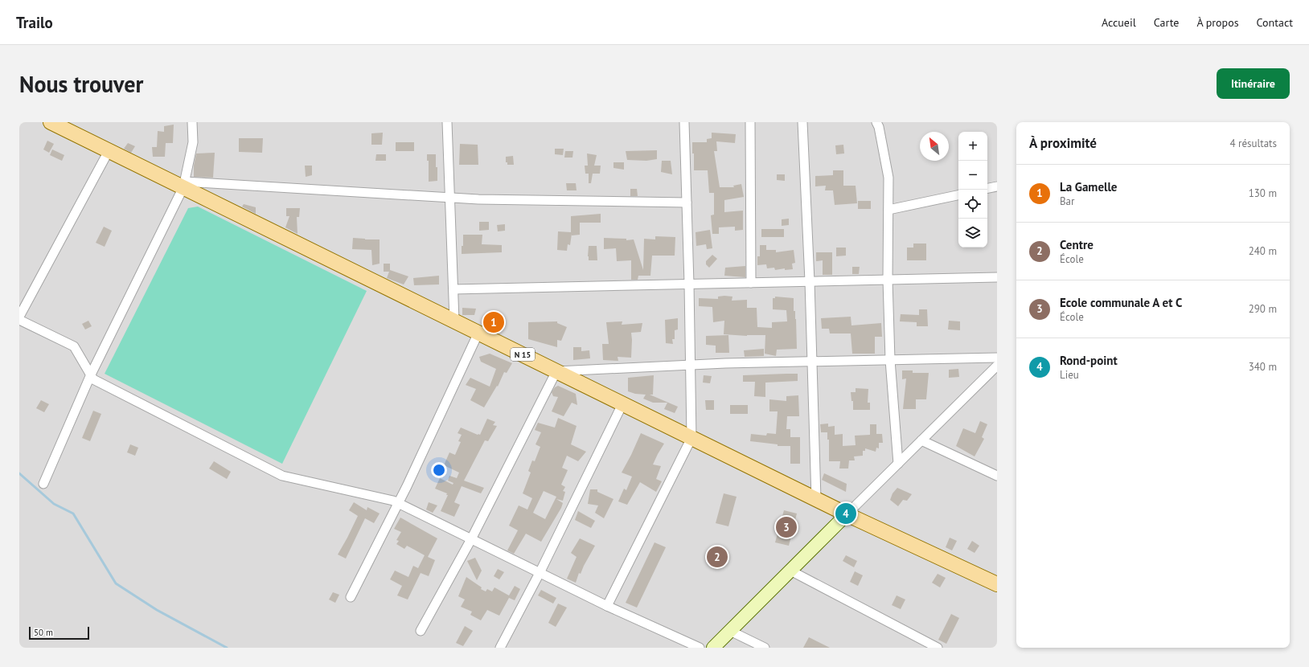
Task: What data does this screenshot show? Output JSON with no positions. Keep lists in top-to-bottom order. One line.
{"streets":{"main road":["N 15"]},"scale_bar":"50 m","north":"top left","page":{"header":"Trailo","nav":["Accueil","Carte","À propos","Contact"],"buttons":"Itinéraire","title":"Nous trouver","heading":["À proximité","4 résultats"],"map_buttons":["+","−"],"list":[{"mark":"1","name":"La Gamelle","note":"Bar","value":"130 m"},{"mark":"2","name":"Centre","note":"École","value":"240 m"},{"mark":"3","name":"Ecole communale A et C","note":"École","value":"290 m"},{"mark":"4","name":"Rond-point","note":"Lieu","value":"340 m"}],"pins":["1","4","3","2"],"scale":"50 m"}}
